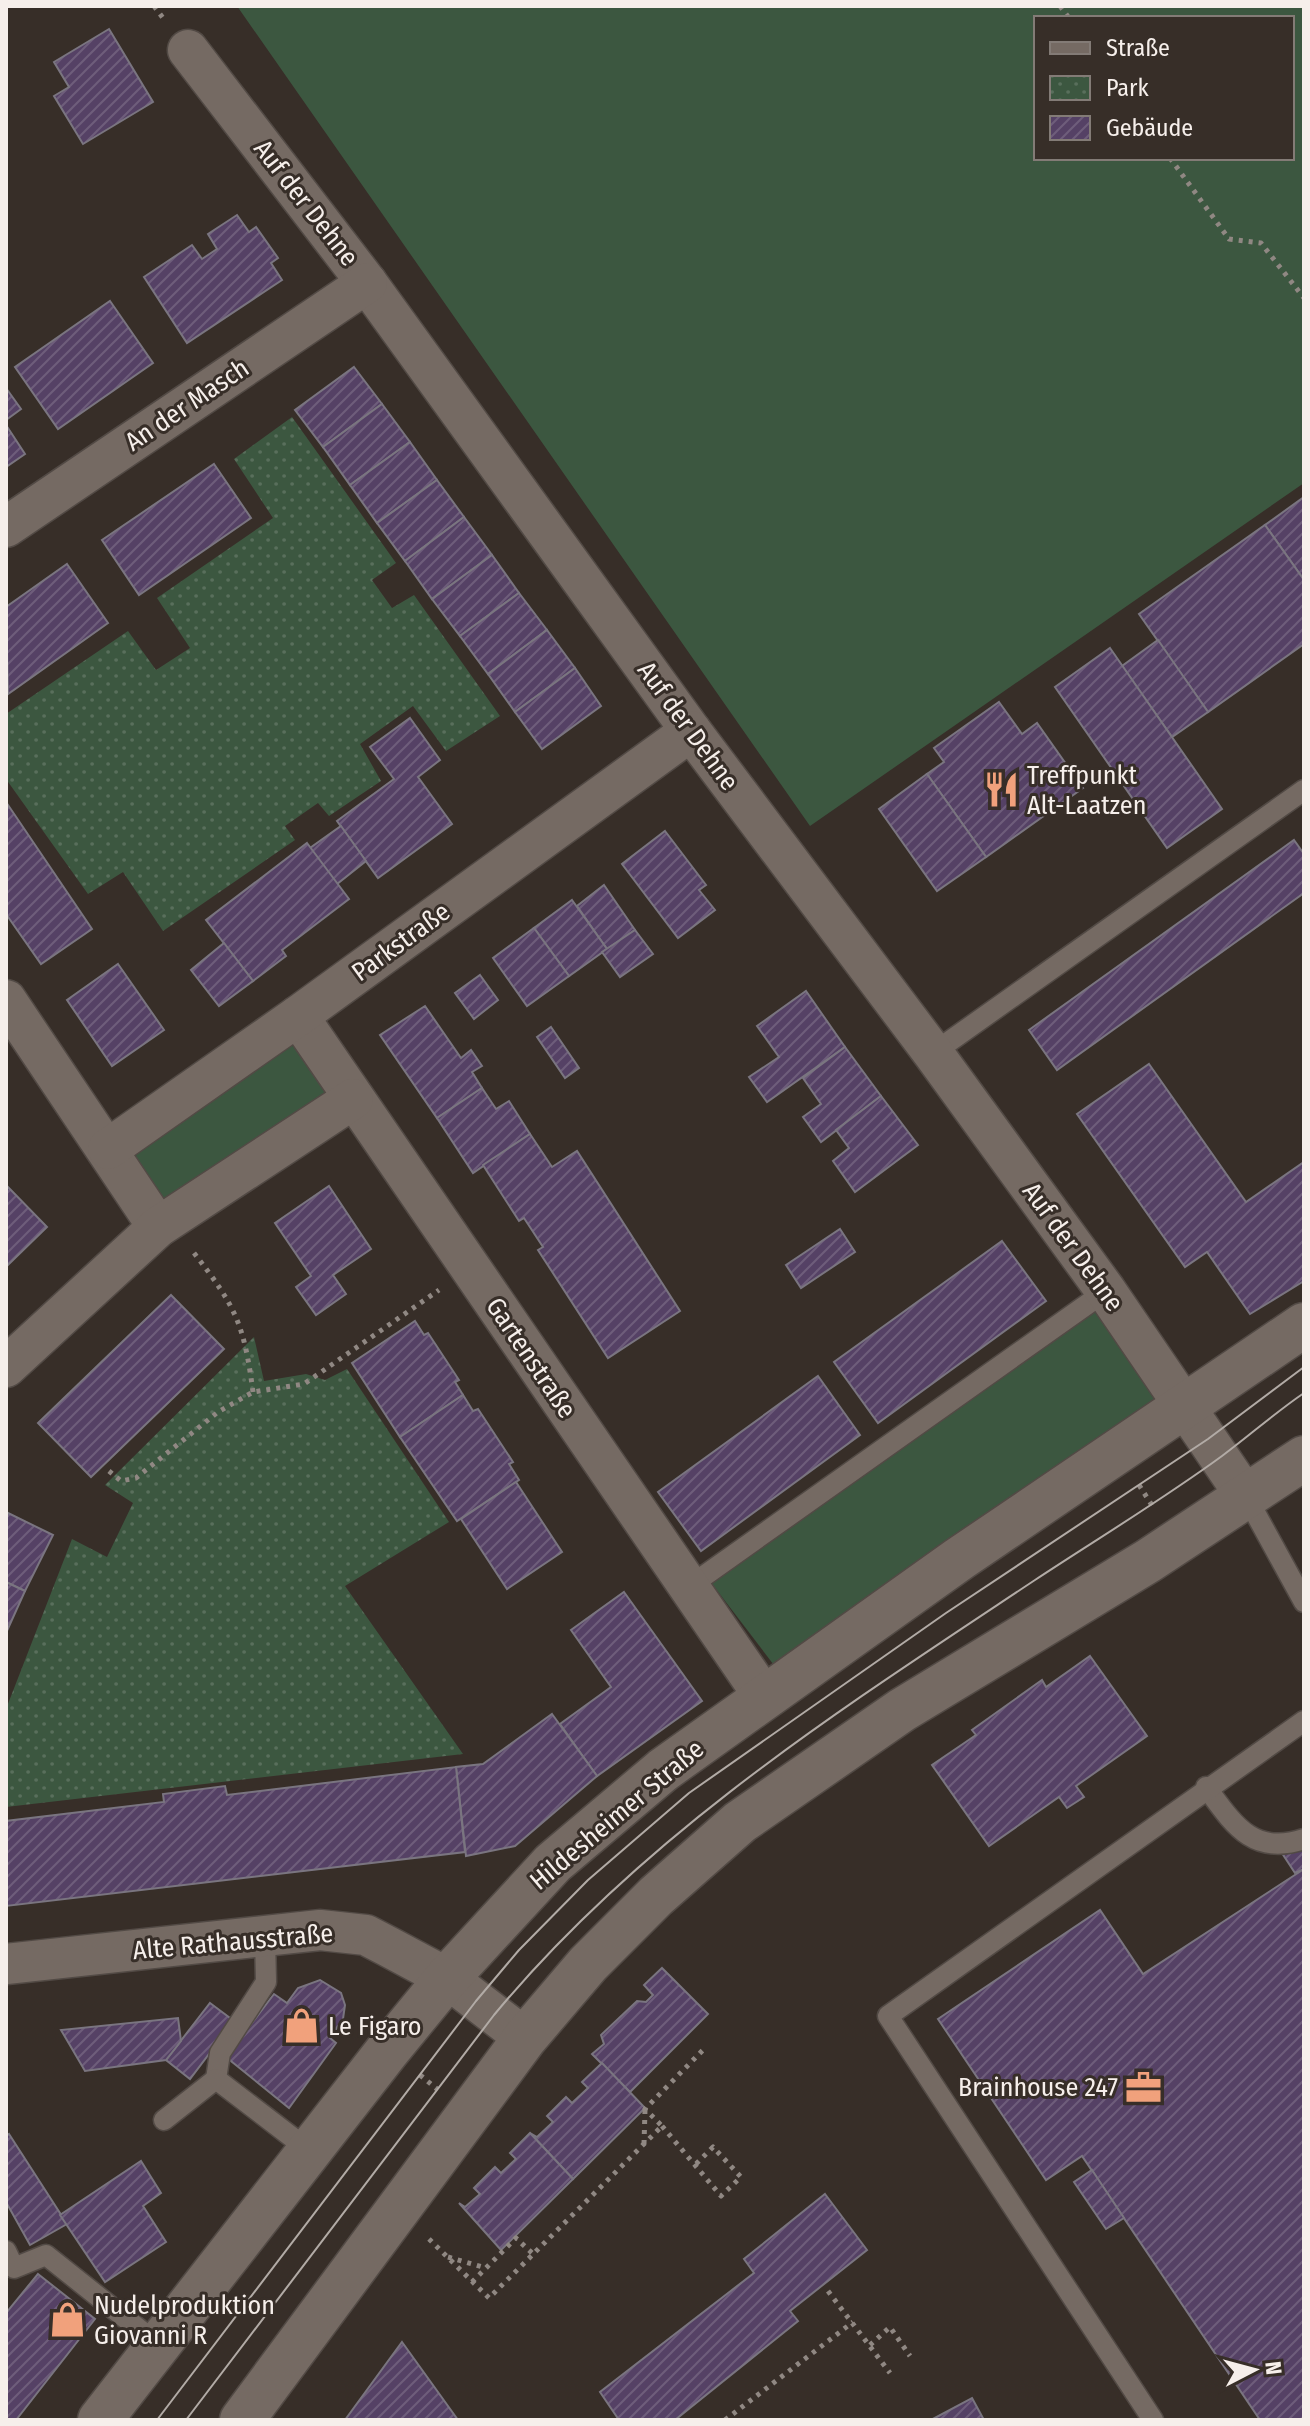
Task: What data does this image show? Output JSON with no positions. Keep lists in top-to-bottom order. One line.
{"streets":{"main road":["Hildesheimer Straße"],"street":["Auf der Dehne","An der Masch","Parkstraße","Gartenstraße","Alte Rathausstraße"]},"crossings":[["Auf der Dehne","An der Masch"],["Auf der Dehne","Parkstraße"],["Auf der Dehne","Hildesheimer Straße"],["Parkstraße","Gartenstraße"],["Gartenstraße","Hildesheimer Straße"],["Hildesheimer Straße","Alte Rathausstraße"]],"places":{"restaurant":["Treffpunkt Alt-Laatzen"],"shop":["Le Figaro","Nudelproduktion Giovanni R"],"office":["Brainhouse 247"]},"legend":["Straße","Park","Gebäude"],"north":"right"}
